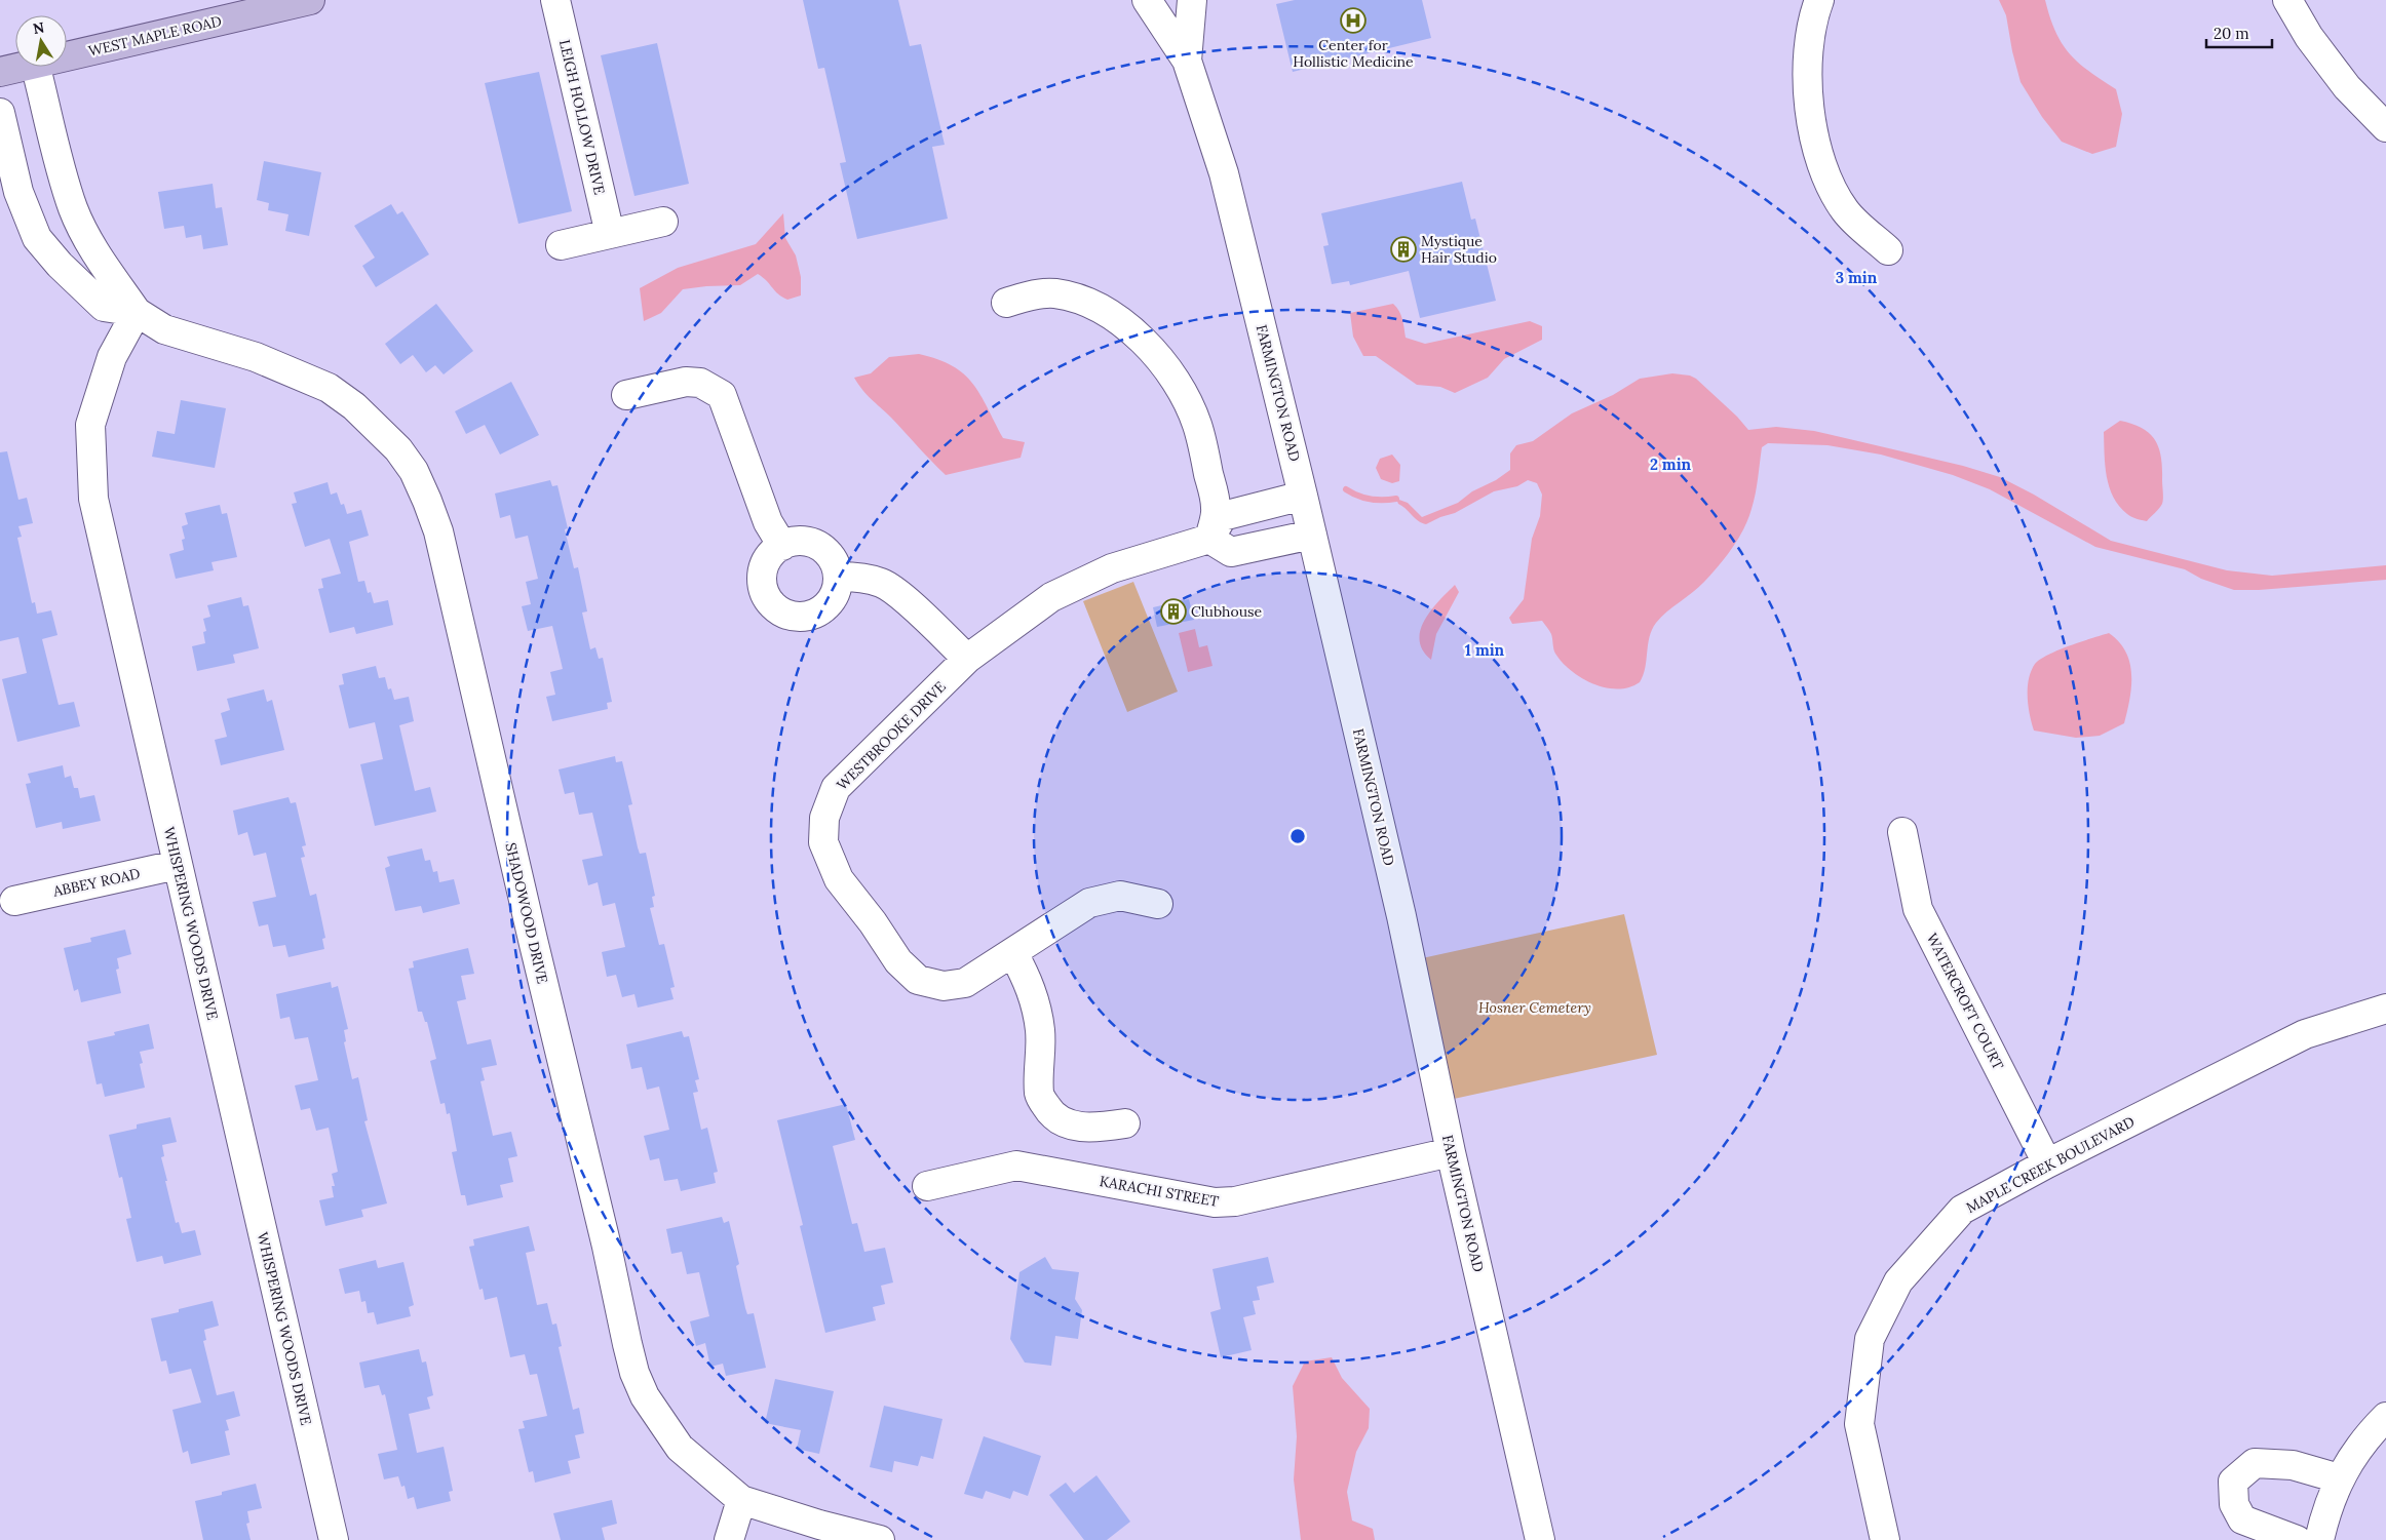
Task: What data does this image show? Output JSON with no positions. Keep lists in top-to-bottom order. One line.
{"streets":{"main road":["WEST MAPLE ROAD"],"street":["LEIGH HOLLOW DRIVE","FARMINGTON ROAD","WESTBROOKE DRIVE","ABBEY ROAD","SHADOWOOD DRIVE","WHISPERING WOODS DRIVE","WATERCROFT COURT","MAPLE CREEK BOULEVARD","KARACHI STREET"]},"crossings":[["FARMINGTON ROAD","KARACHI STREET"],["ABBEY ROAD","WHISPERING WOODS DRIVE"],["SHADOWOOD DRIVE","WHISPERING WOODS DRIVE"],["WATERCROFT COURT","MAPLE CREEK BOULEVARD"]],"parks":["Hosner Cemetery"],"places":{"hospital":["Center for Hollistic Medicine"],"building":["Mystique Hair Studio","Clubhouse"]},"scale_bar":"20 m","north":"top","rings":["3 min","2 min","1 min"]}
